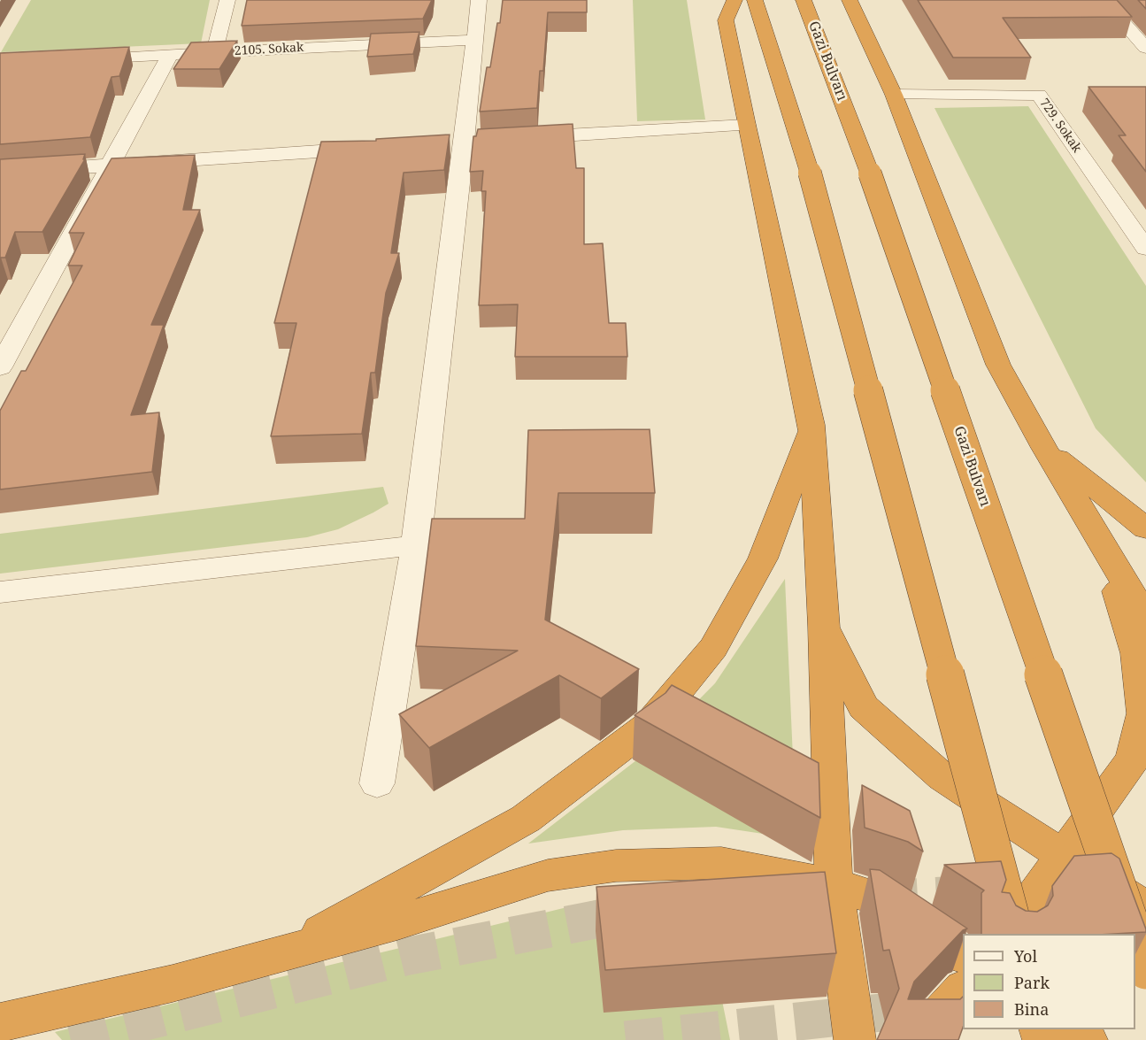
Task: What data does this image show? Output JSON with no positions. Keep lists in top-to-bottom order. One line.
{"streets":{"highway":["Gazi Bulvarı"],"street":["2105. Sokak","729. Sokak"]},"legend":["Yol","Park","Bina"]}
